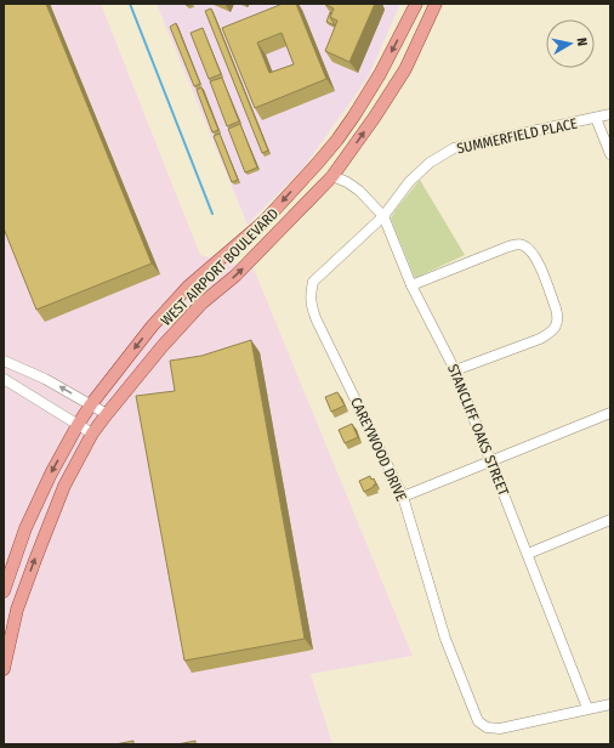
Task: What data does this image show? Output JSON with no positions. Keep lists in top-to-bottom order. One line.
{"streets":{"main road":["WEST AIRPORT BOULEVARD"],"street":["SUMMERFIELD PLACE","STANCLIFF OAKS STREET","CAREYWOOD DRIVE"]},"crossings":[["SUMMERFIELD PLACE","STANCLIFF OAKS STREET"],["SUMMERFIELD PLACE","CAREYWOOD DRIVE"],["WEST AIRPORT BOULEVARD","STANCLIFF OAKS STREET"],["STANCLIFF OAKS STREET","CAREYWOOD DRIVE"]],"north":"right"}
